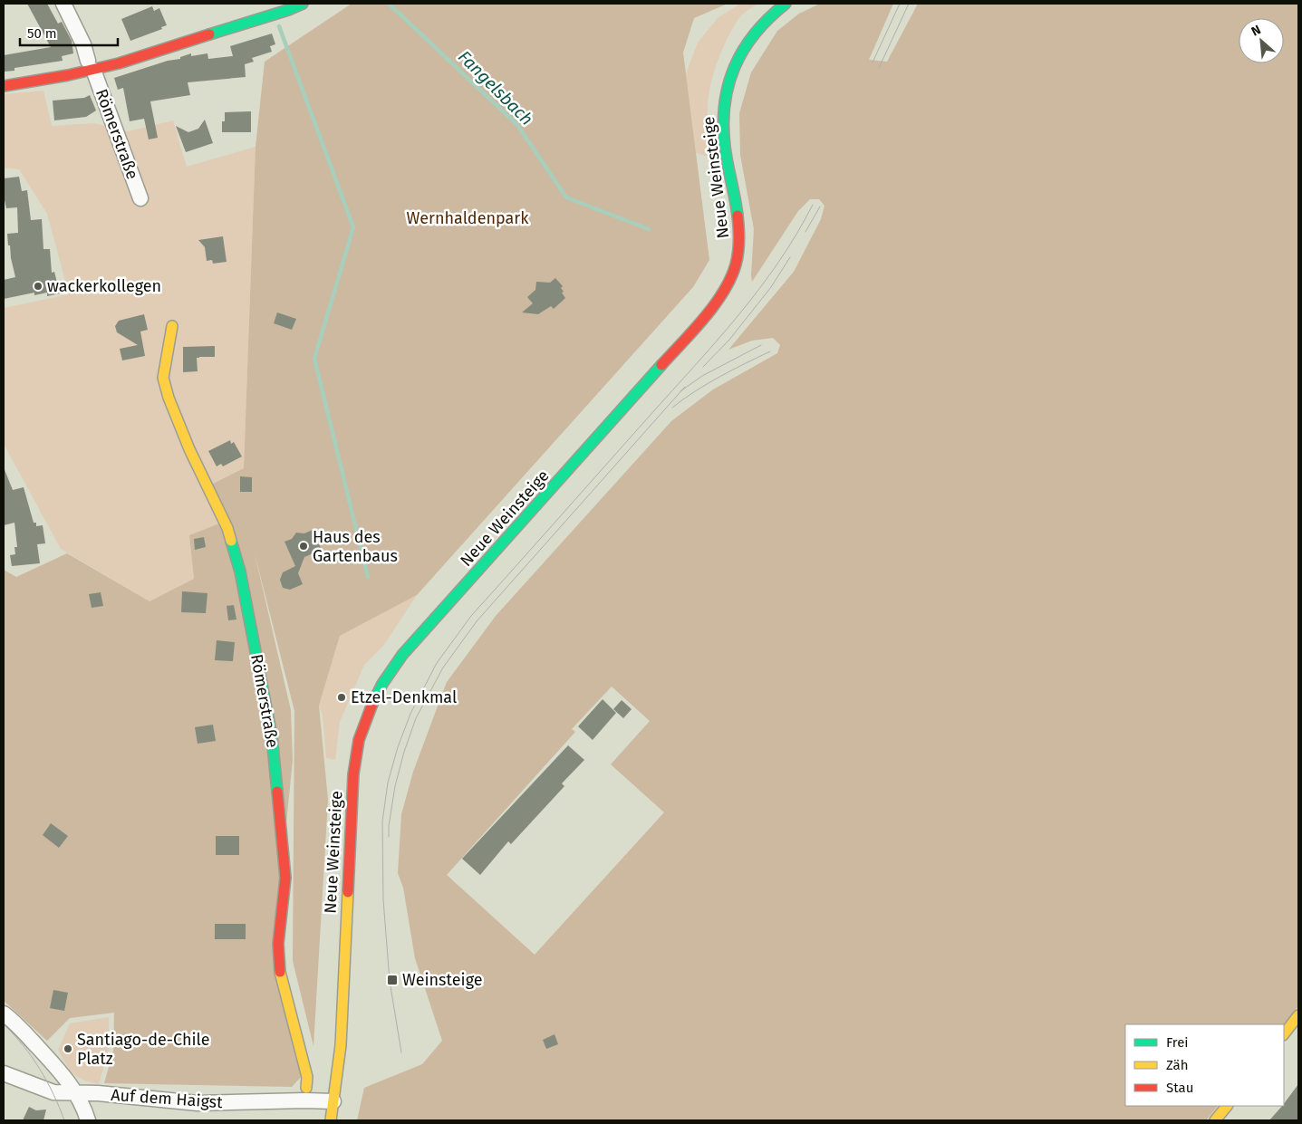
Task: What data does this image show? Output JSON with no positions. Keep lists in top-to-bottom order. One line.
{"streets":{"main road":["Römerstraße","Neue Weinsteige"],"street":["Auf dem Haigst"]},"crossings":[["Neue Weinsteige","Auf dem Haigst"]],"water":["Fangelsbach"],"parks":["Wernhaldenpark"],"places":{"other":["wackerkollegen","Haus des Gartenbaus","Etzel-Denkmal","Santiago-de-Chile Platz"],"transit":["Weinsteige"]},"legend":["Frei","Zäh","Stau"],"scale_bar":"50 m","north":"top left"}
